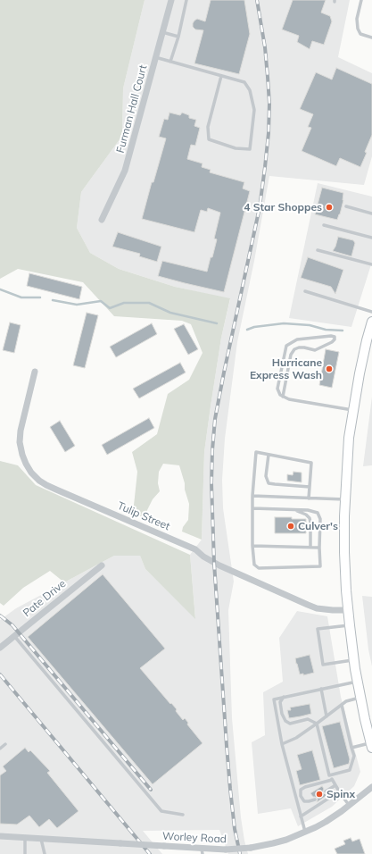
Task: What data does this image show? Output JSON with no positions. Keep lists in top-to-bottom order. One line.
{"streets":{"street":["Furman Hall Court","Tulip Street","Pate Drive","Worley Road"]},"places":["4 Star Shoppes","Hurricane Express Wash","Culver's","Spinx"]}
